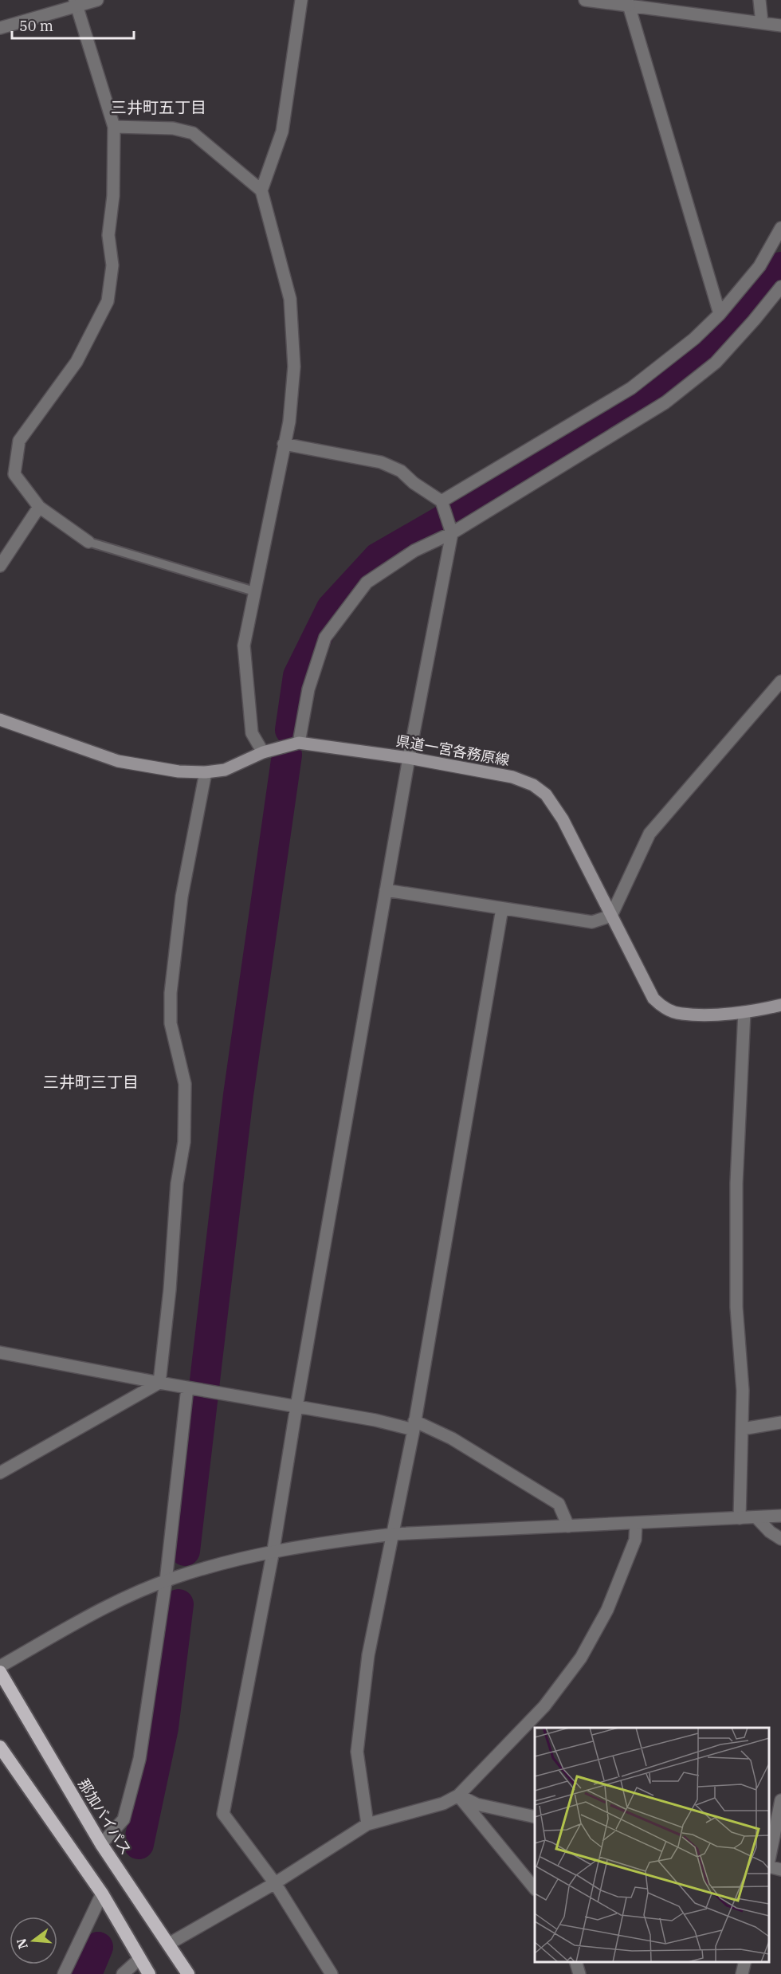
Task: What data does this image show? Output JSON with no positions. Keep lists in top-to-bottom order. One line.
{"streets":{"highway":["那加バイパス"],"main road":["県道一宮各務原線"]},"districts":["三井町五丁目","三井町三丁目"],"scale_bar":"50 m","north":"left"}
